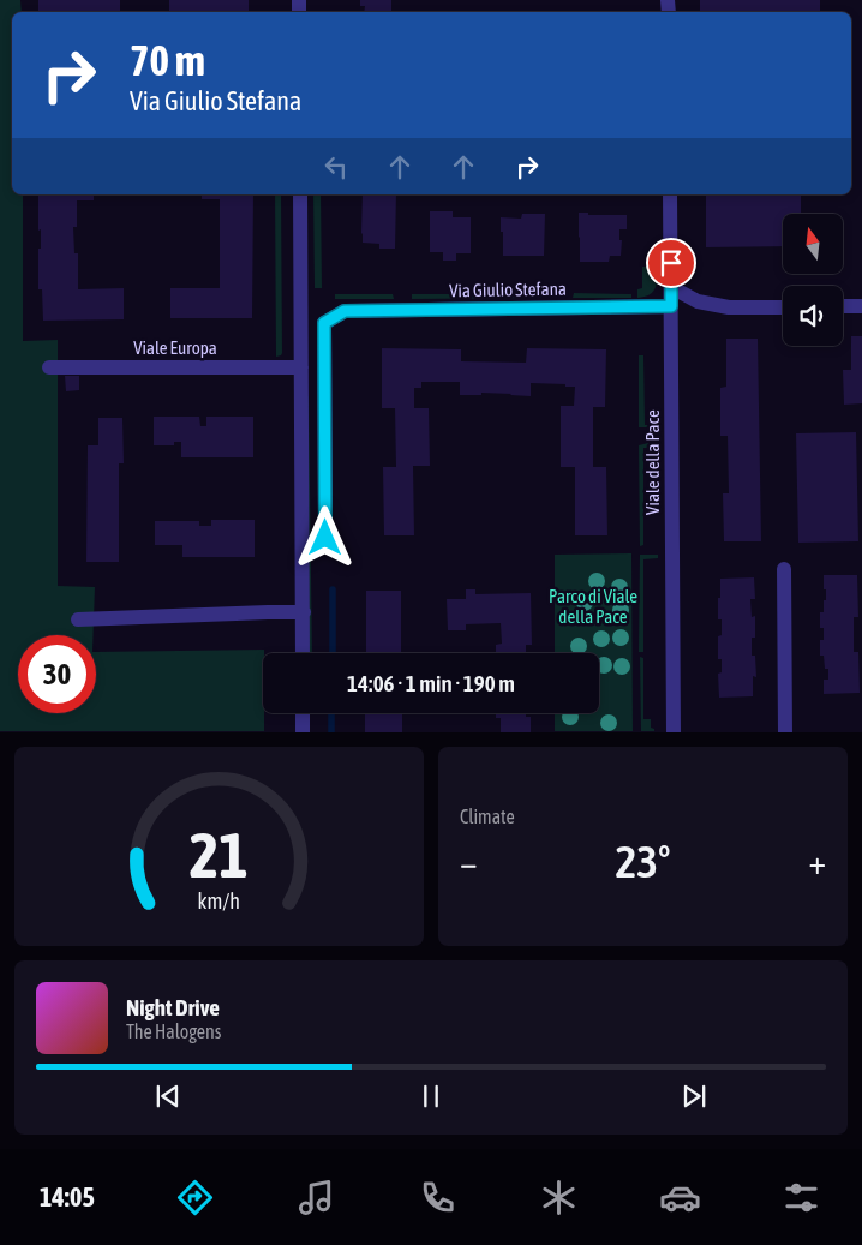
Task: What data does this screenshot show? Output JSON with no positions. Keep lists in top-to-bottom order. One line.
{"streets":{"street":["Via Giulio Stefana","Viale Europa","Viale della Pace"]},"crossings":[["Via Giulio Stefana","Viale della Pace"]],"parks":["Parco di Viale della Pace"],"north":"top","page":{"turn":["70 m","Via Giulio Stefana"],"limit":"30","trip":"14:06 · 1 min · 190 m","tile":"Climate","heat":["−","23°","+"],"song":["Night Drive","The Halogens"],"tabs":"14:05","gauge":["21","km/h"]}}
